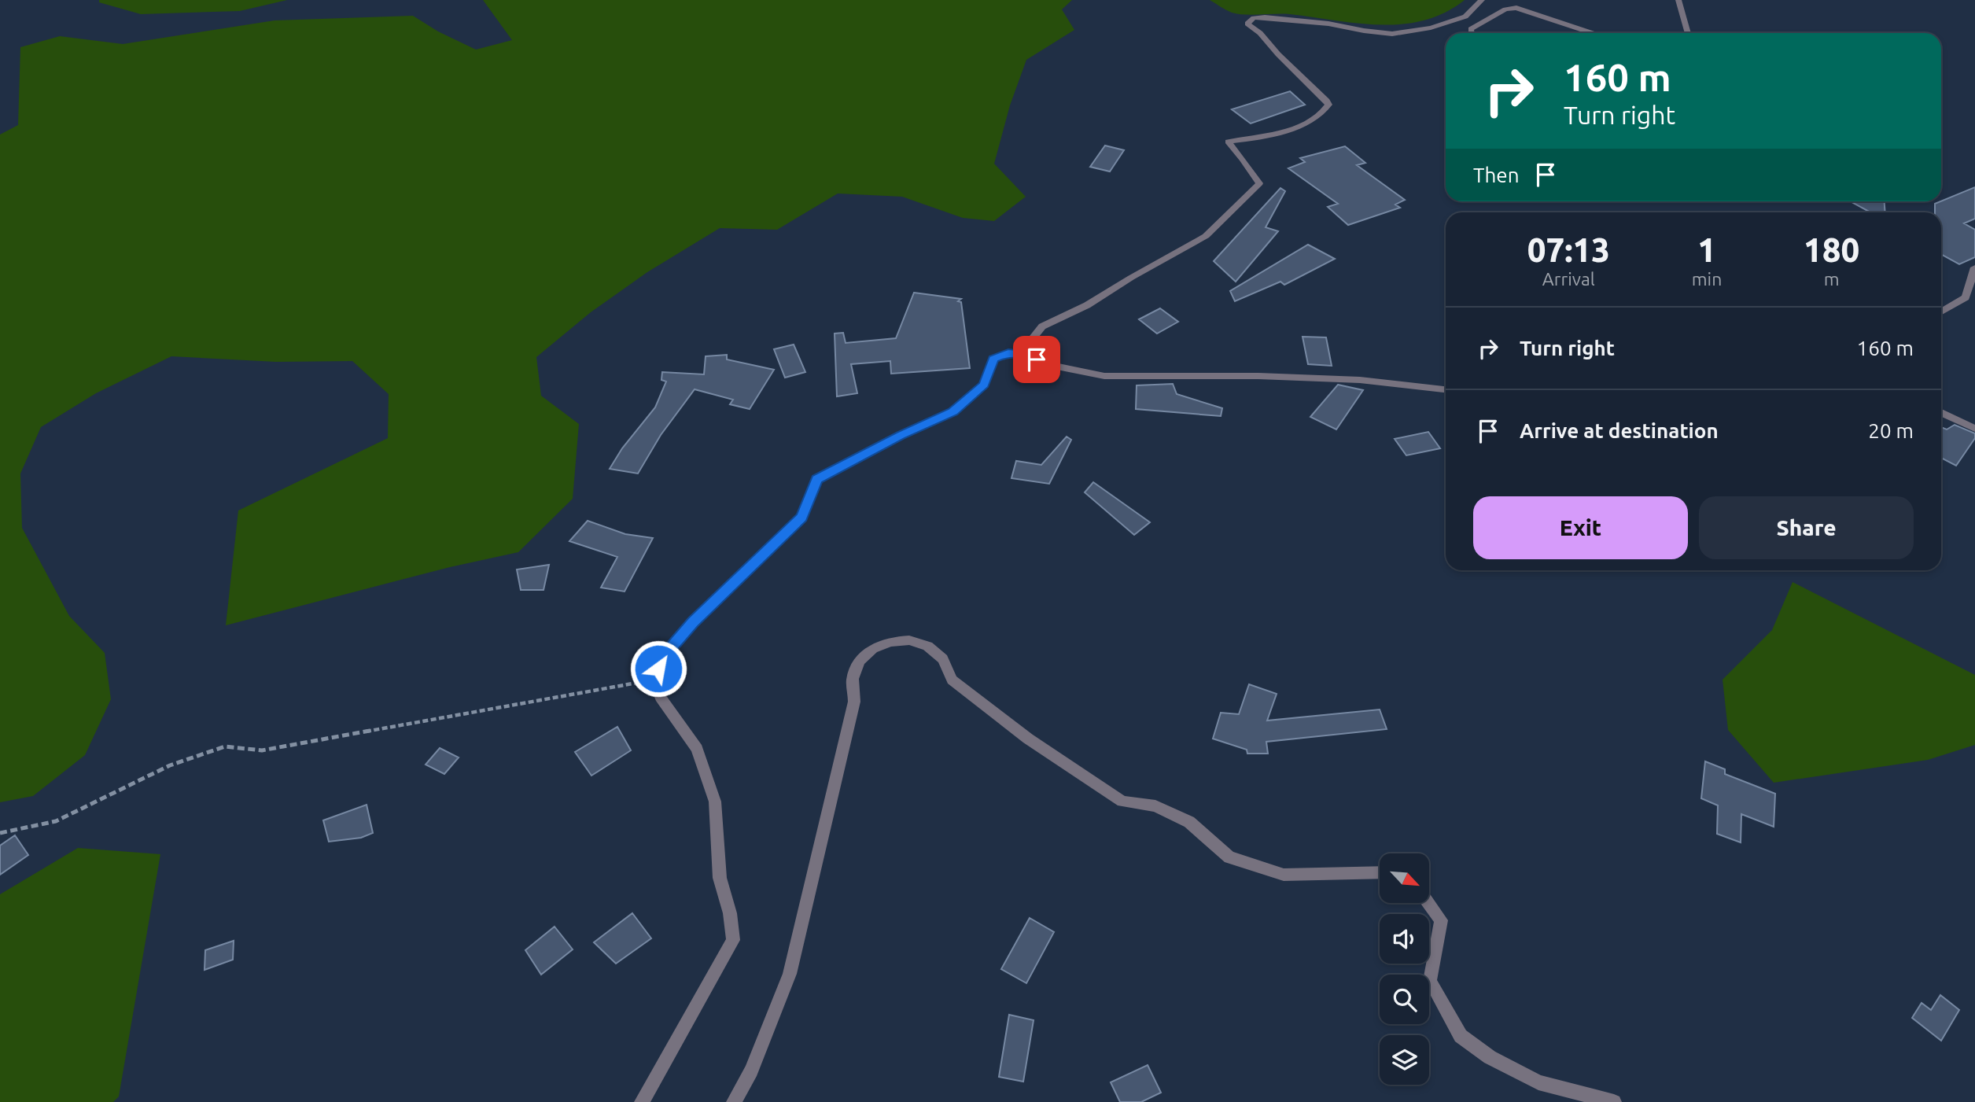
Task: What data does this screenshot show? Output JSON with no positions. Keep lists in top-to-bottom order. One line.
{"north":"bottom right","page":{"turn":["160 m","Turn right"],"then":"Then","eta":["07:13","Arrival","1","min","180","m"],"list":[{"name":"Turn right","value":"160 m"},{"name":"Arrive at destination","value":"20 m"}],"buttons":["Exit","Share"]}}
